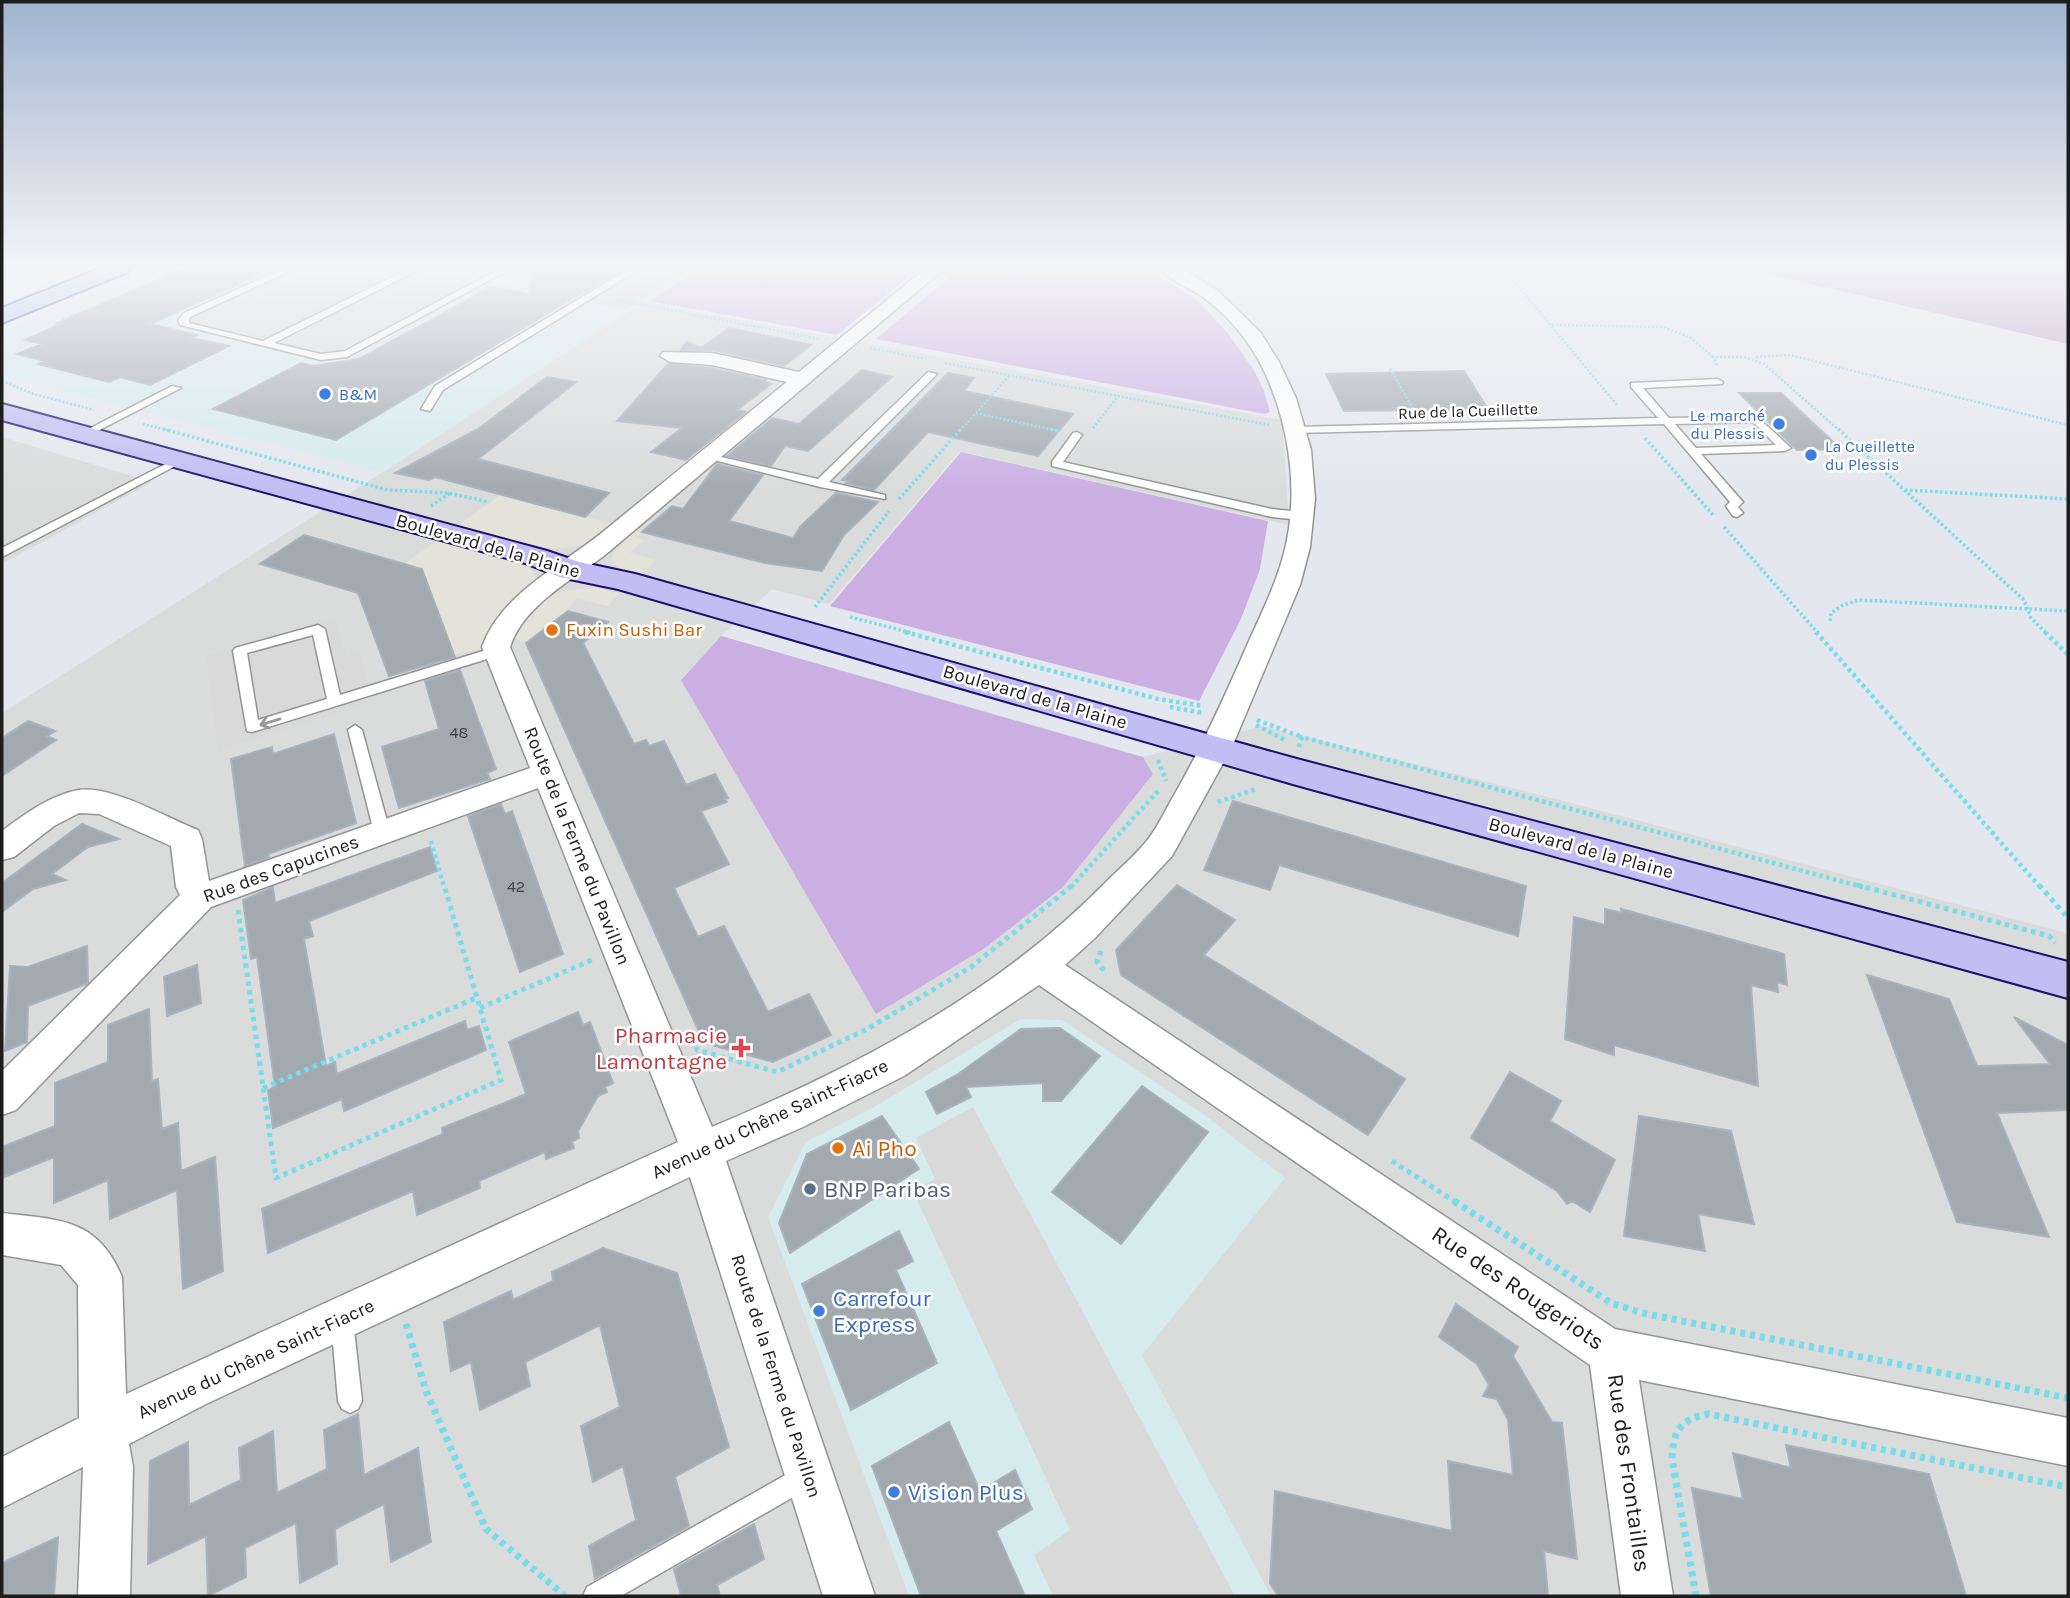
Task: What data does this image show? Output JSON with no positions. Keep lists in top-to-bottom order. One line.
{"streets":{"main road":["Boulevard de la Plaine"],"street":["Route de la Ferme du Pavillon","Rue des Capucines","Avenue du Chêne Saint-Fiacre","Rue des Rougeriots","Rue des Frontailles"],"lane":["Rue de la Cueillette"]},"crossings":[["Rue de la Cueillette","Avenue du Chêne Saint-Fiacre"],["Boulevard de la Plaine","Avenue du Chêne Saint-Fiacre"],["Route de la Ferme du Pavillon","Rue des Capucines"],["Route de la Ferme du Pavillon","Avenue du Chêne Saint-Fiacre"],["Avenue du Chêne Saint-Fiacre","Rue des Rougeriots"],["Rue des Rougeriots","Rue des Frontailles"]],"places":{"other":["B&M","Le marché du Plessis","La Cueillette du Plessis","Fuxin Sushi Bar","Ai Pho","BNP Paribas","Carrefour Express","Vision Plus"],"health":["Pharmacie Lamontagne"]},"house_numbers":["48","42"]}
